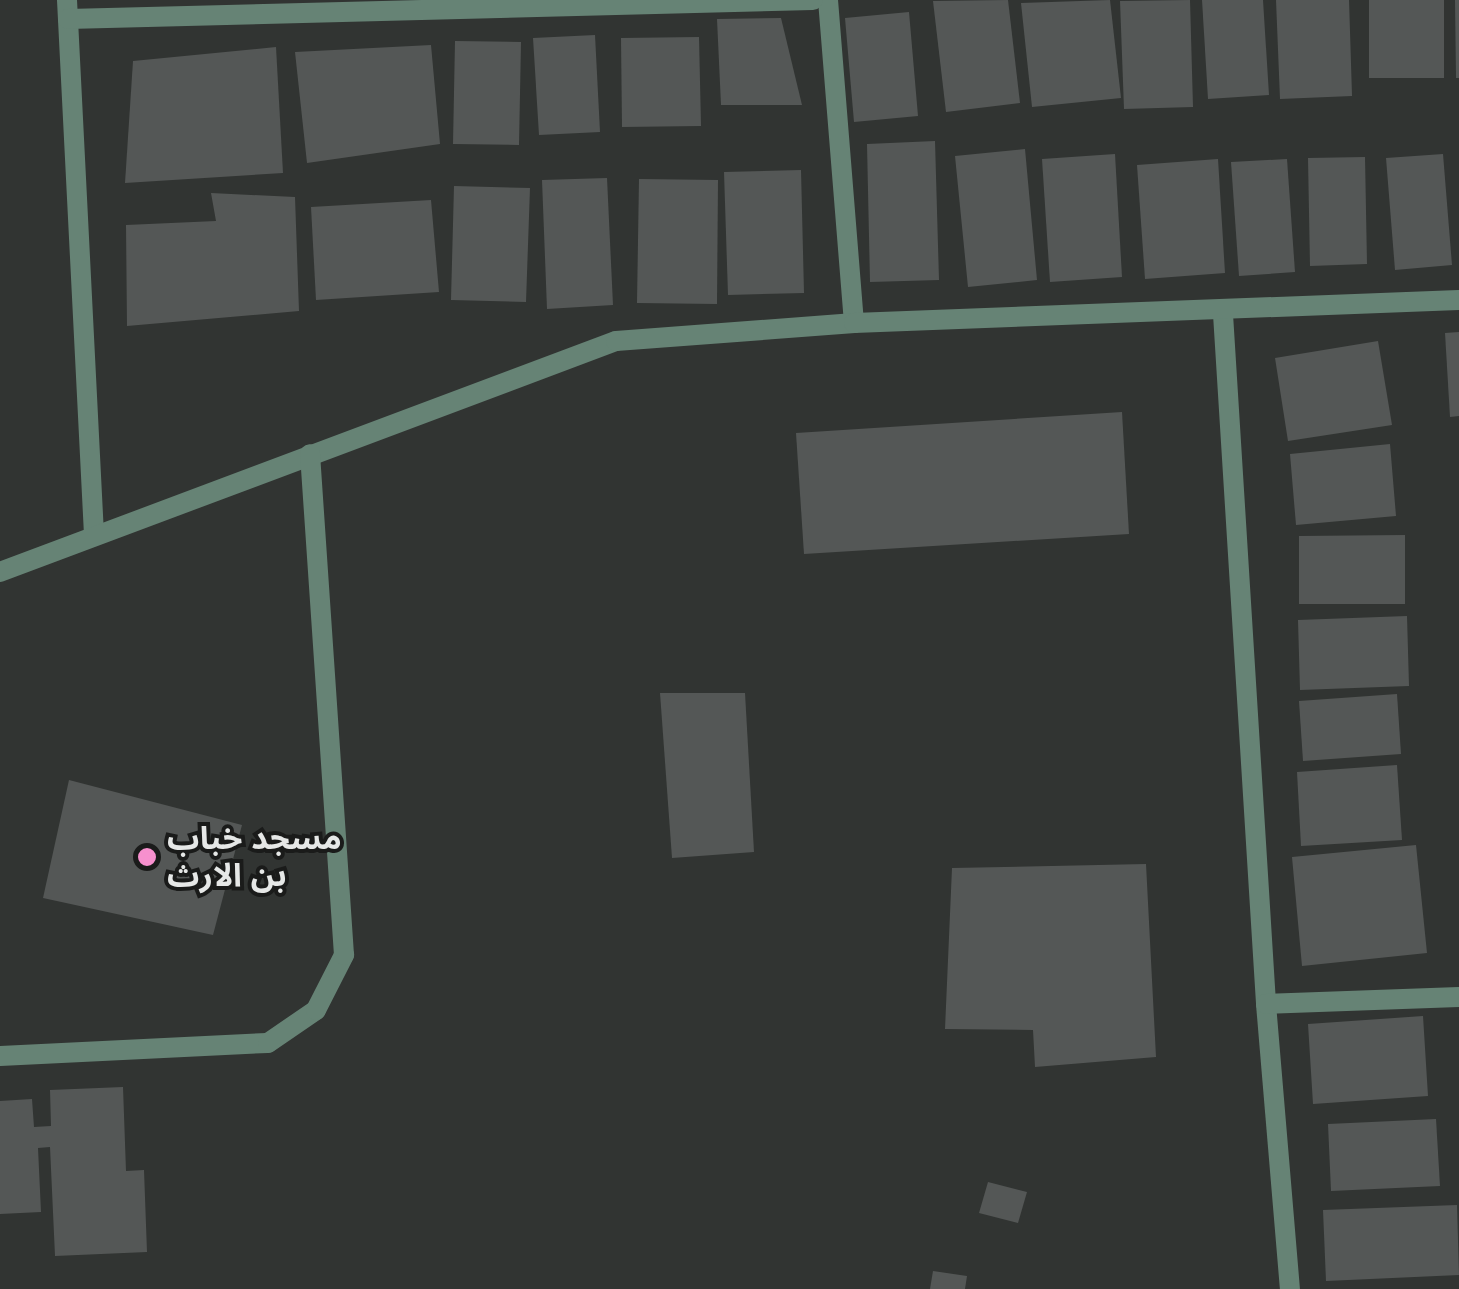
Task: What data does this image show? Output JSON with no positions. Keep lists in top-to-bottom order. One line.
{"places":["مسجد خباب بن الارث"]}
